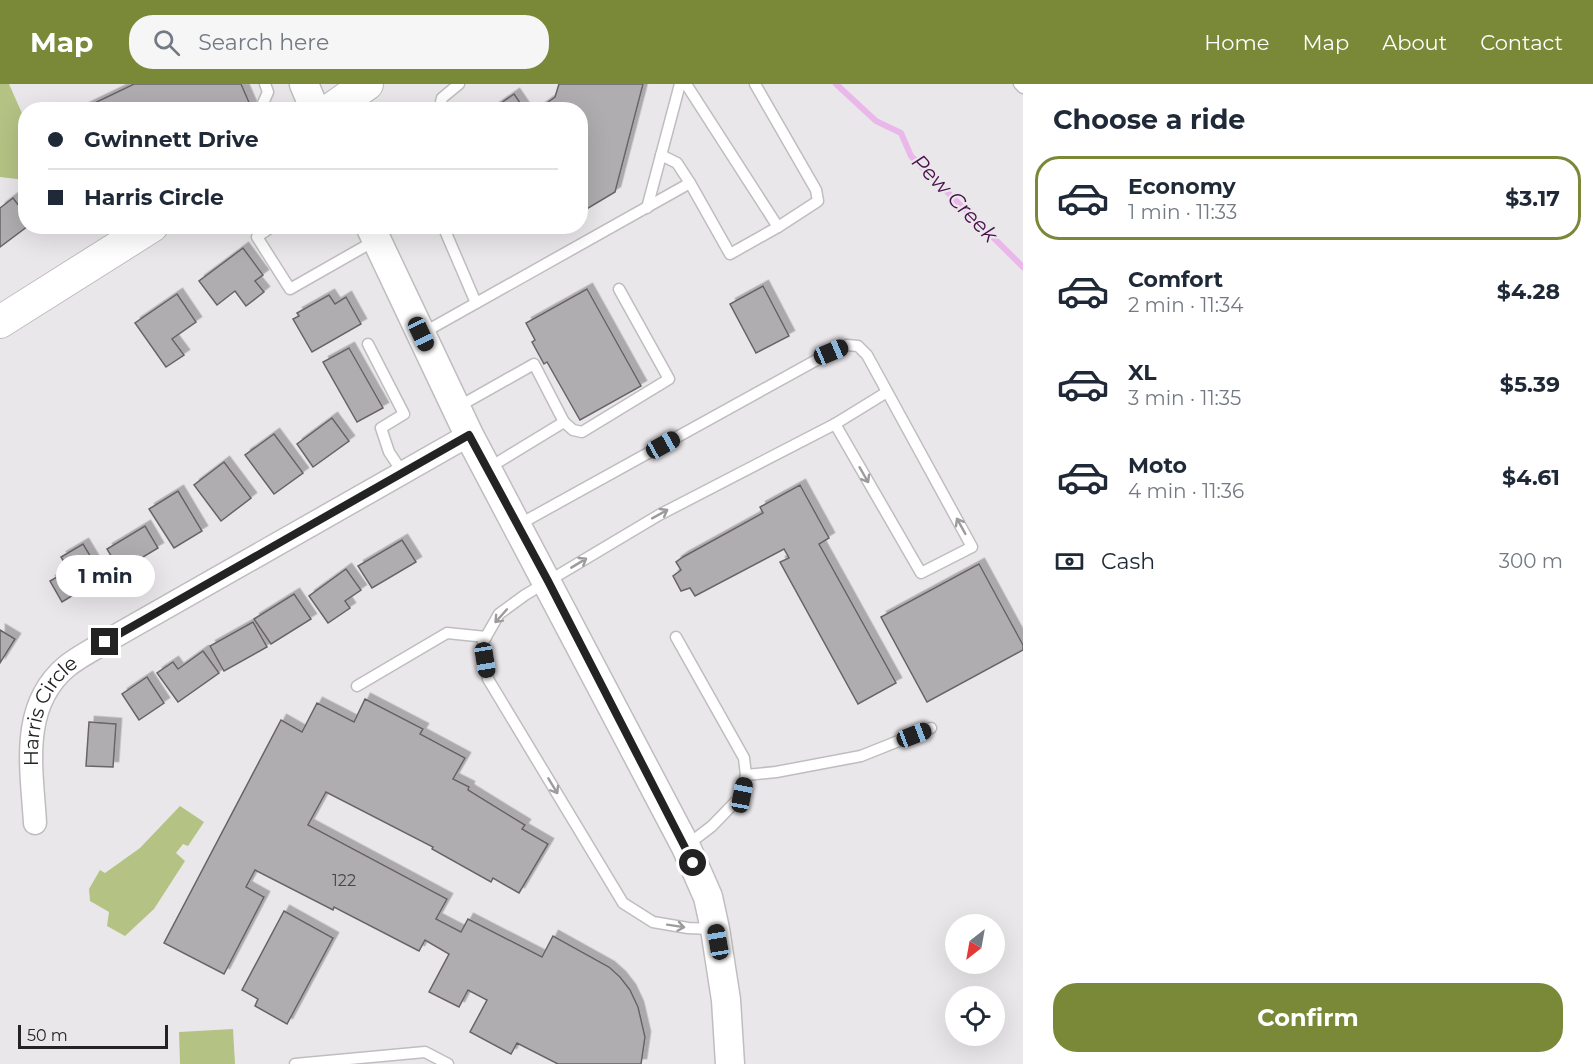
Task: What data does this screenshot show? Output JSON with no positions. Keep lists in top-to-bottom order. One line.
{"streets":{"street":["Harris Circle"]},"water":["Pew Creek"],"house_numbers":["122"],"scale_bar":"50 m","north":"bottom left","page":{"header":"Map","search":"Search here","nav":["Home","Map","About","Contact"],"heading":"Choose a ride","banner":["Gwinnett Drive","Harris Circle"],"list":[{"name":"Economy","note":"1 min · 11:33","value":"$3.17"},{"name":"Comfort","note":"2 min · 11:34","value":"$4.28"},{"name":"XL","note":"3 min · 11:35","value":"$5.39"},{"name":"Moto","note":"4 min · 11:36","value":"$4.61"}],"pay":["Cash","300 m"],"bubble":"1 min","buttons":"Confirm","scale":"50 m"}}
